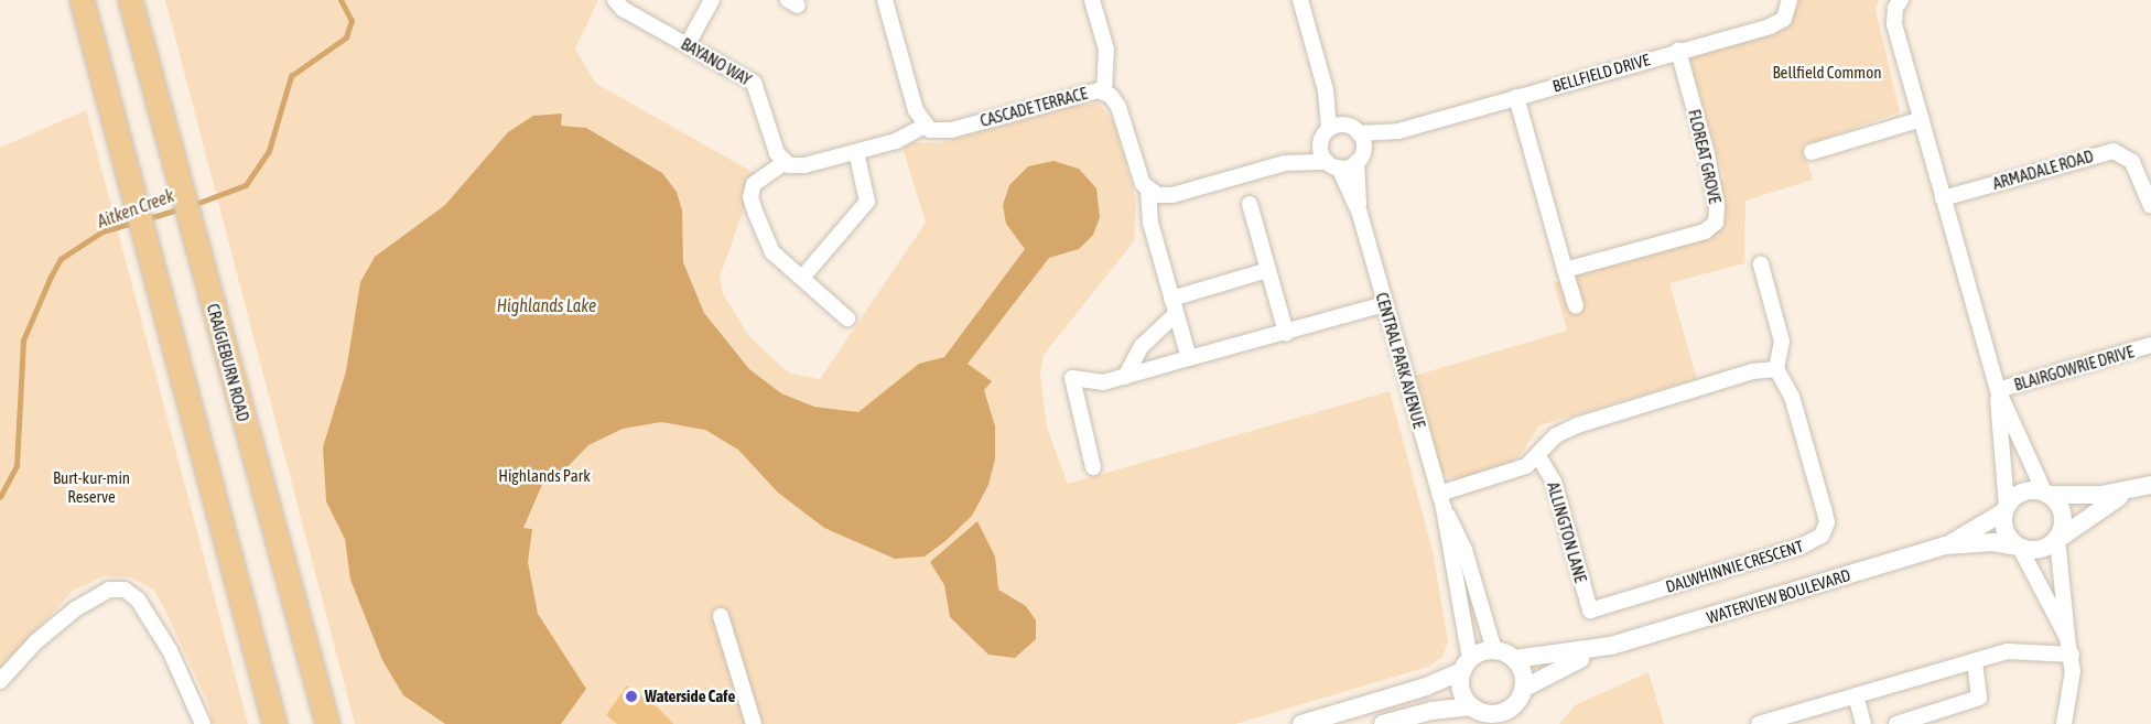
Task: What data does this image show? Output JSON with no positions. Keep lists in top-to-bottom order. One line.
{"streets":{"main road":["CRAIGIEBURN ROAD"],"street":["BAYANO WAY","BELLFIELD DRIVE","CASCADE TERRACE","FLOREAT GROVE","ARMADALE ROAD","CENTRAL PARK AVENUE","BLAIRGOWRIE DRIVE","ALLINGTON LANE","DALWHINNIE CRESCENT","WATERVIEW BOULEVARD"]},"crossings":[["BELLFIELD DRIVE","FLOREAT GROVE"],["BELLFIELD DRIVE","CENTRAL PARK AVENUE"],["CENTRAL PARK AVENUE","WATERVIEW BOULEVARD"],["ALLINGTON LANE","DALWHINNIE CRESCENT"]],"water":["Aitken Creek","Highlands Lake"],"parks":["Bellfield Common","Highlands Park","Burt-kur-min Reserve"],"places":["Waterside Cafe"]}
